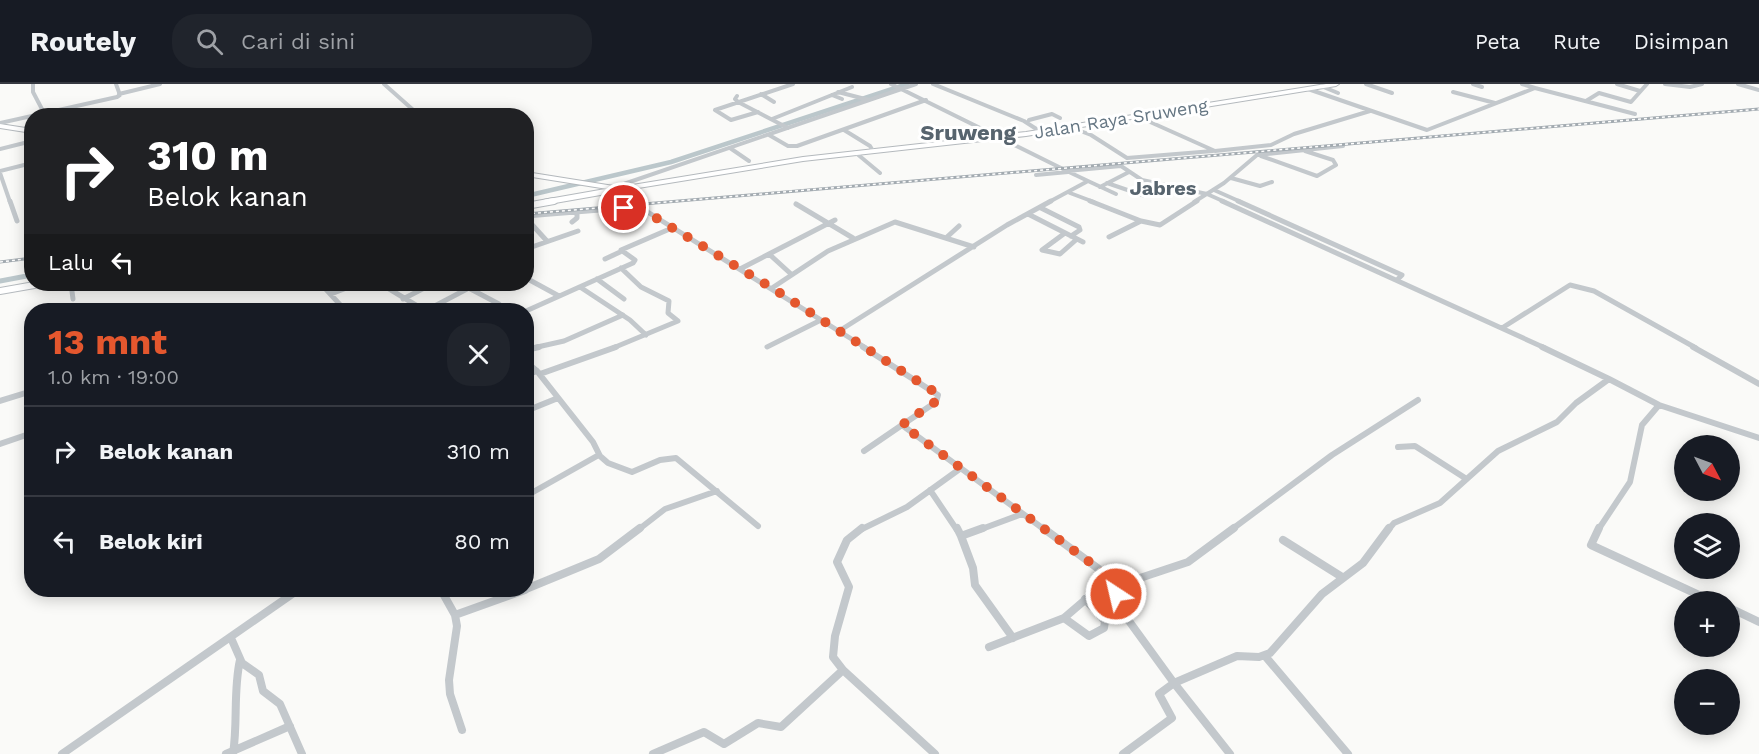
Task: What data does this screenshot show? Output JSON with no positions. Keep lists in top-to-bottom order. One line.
{"streets":{"highway":["Jalan Raya Sruweng"]},"districts":["Sruweng","Jabres"],"north":"bottom right","page":{"header":"Routely","search":"Cari di sini","nav":["Peta","Rute","Disimpan"],"turn":["310 m","Belok kanan"],"then":"Lalu","heading":["13 mnt","1.0 km · 19:00"],"list":[{"name":"Belok kanan","value":"310 m"},{"name":"Belok kiri","value":"80 m"}],"map_buttons":["+","−"]}}
